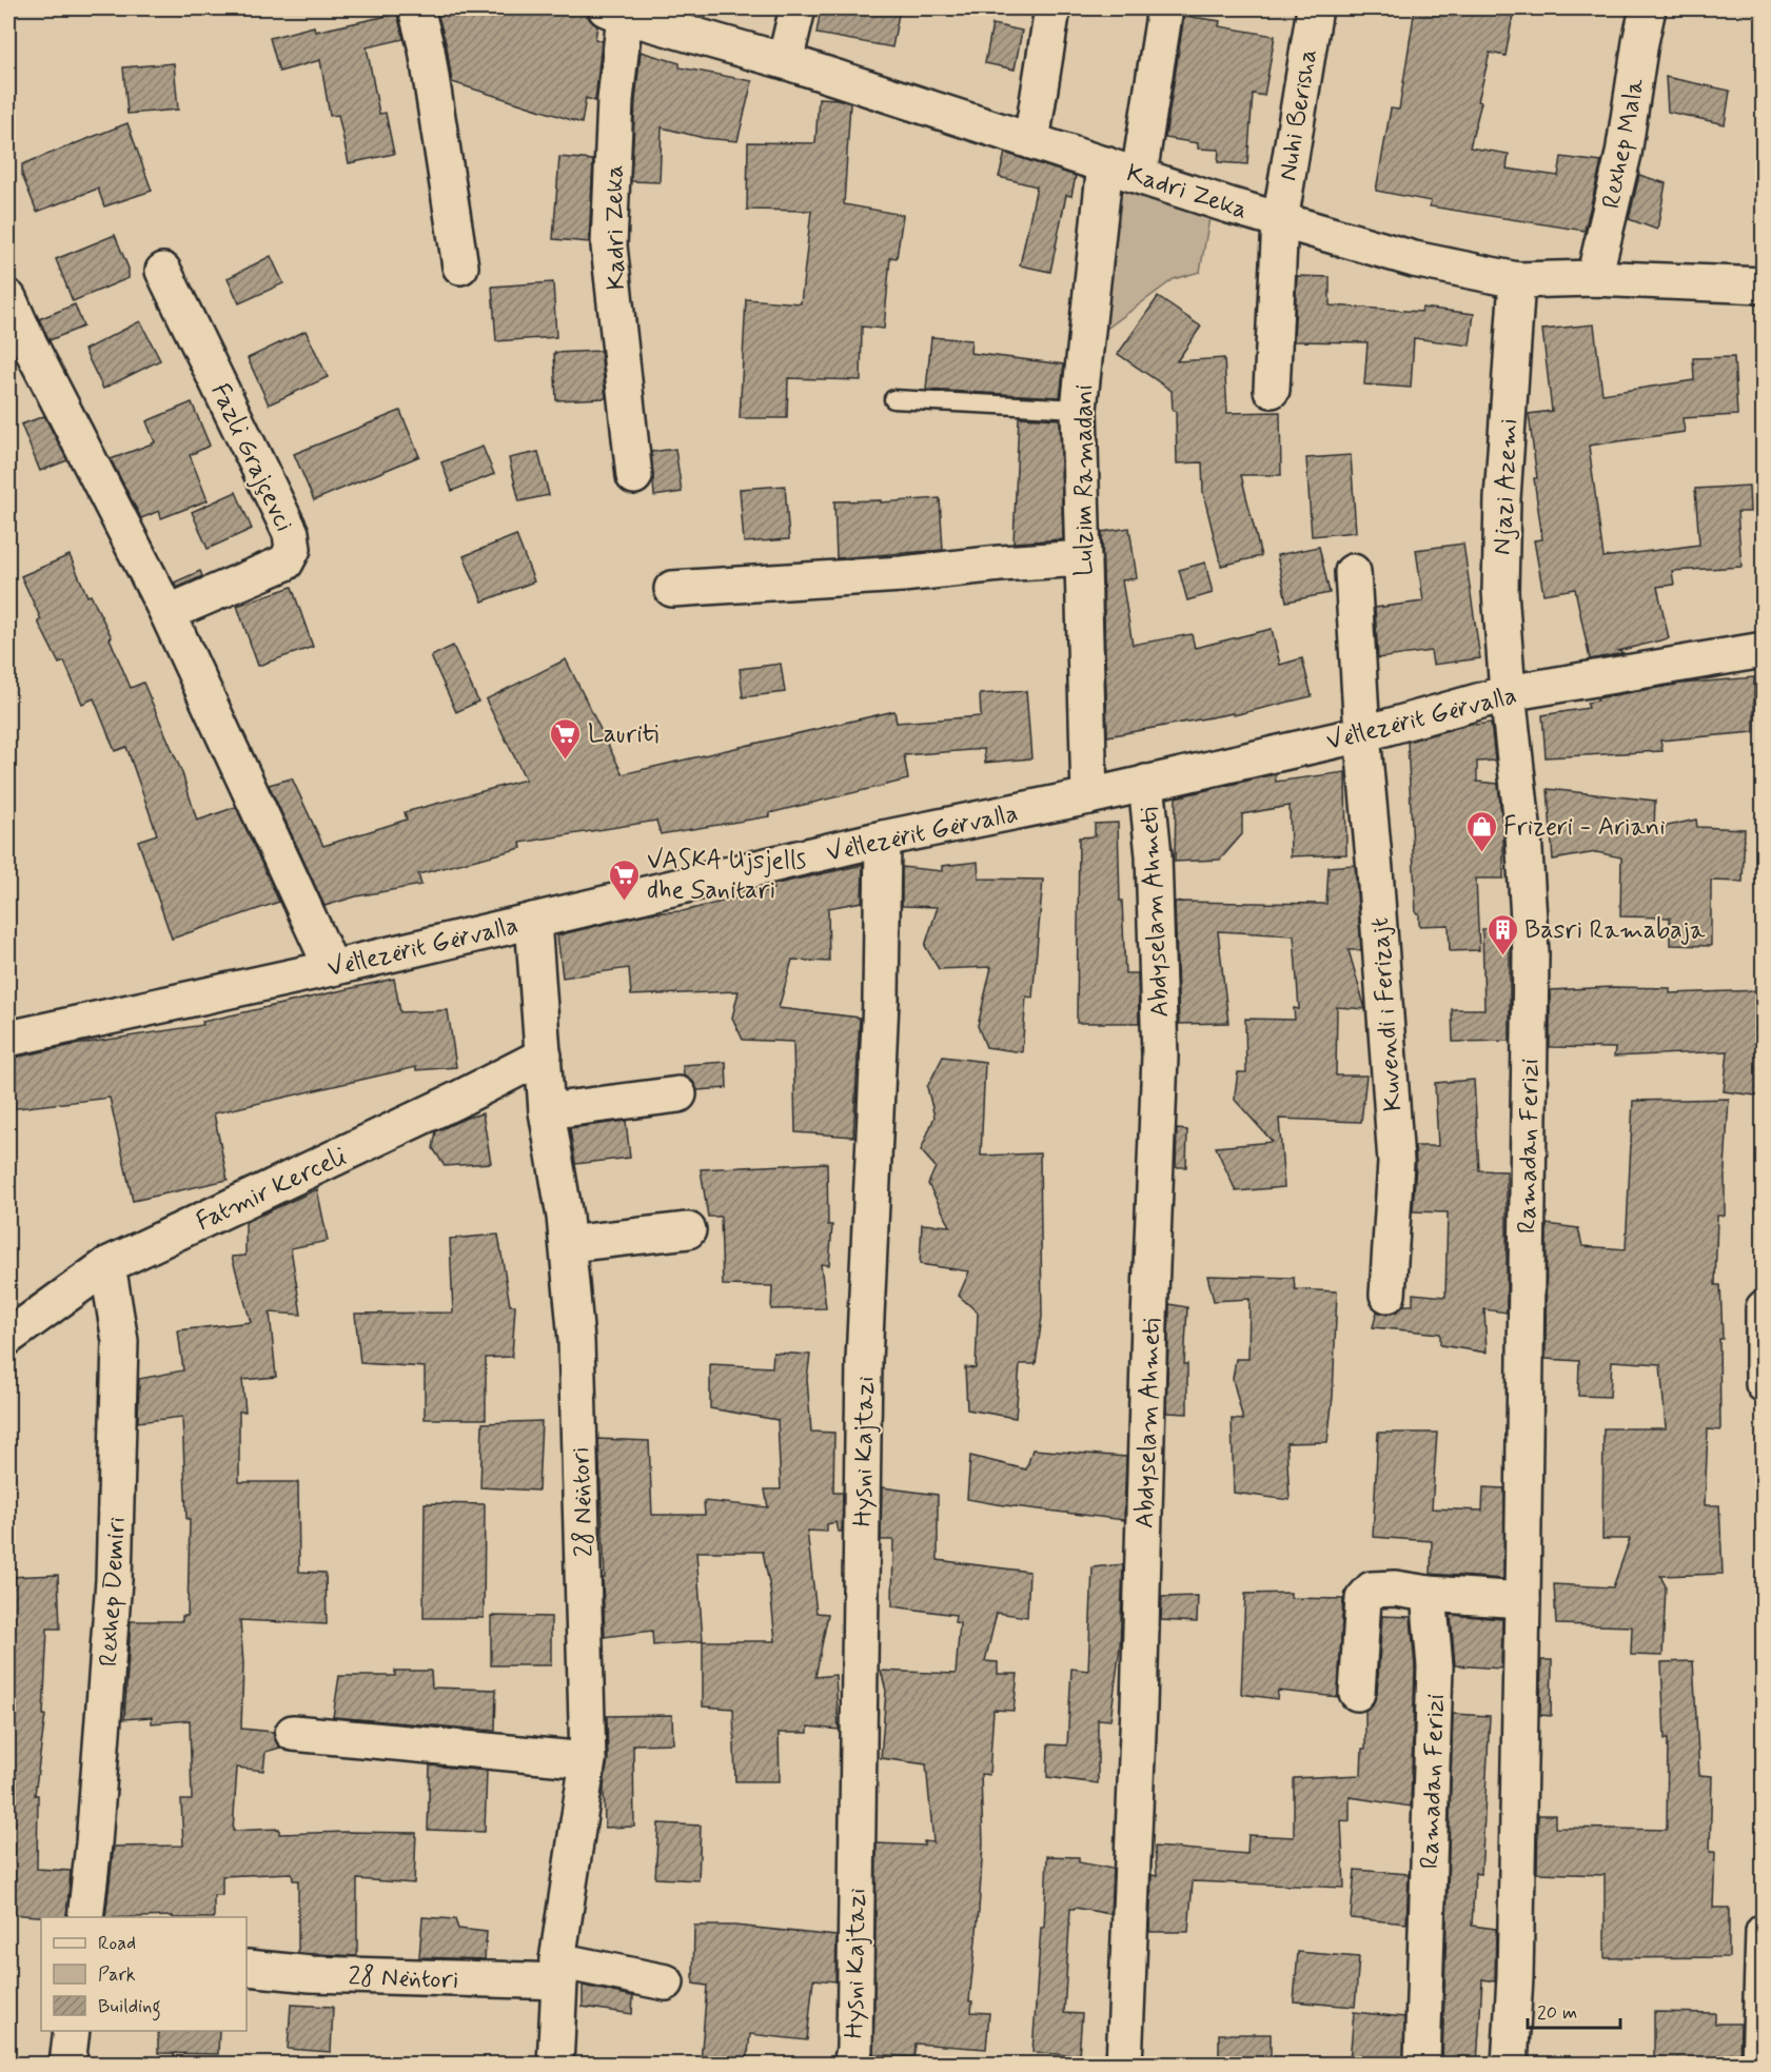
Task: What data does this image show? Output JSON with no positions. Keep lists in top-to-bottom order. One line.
{"streets":{"street":["Nuhi Berisha","Rexhep Mala","Kadri Zeka","Fazli Grajçevci","Lulzim Ramadani","Njazi Azemi","Vëllezërit Gërvalla","Abdyselam Ahmeti","Kuvendi i Ferizajt","Ramadan Ferizi","Fatmir Kerceli","Hysni Kajtazi","28 Nëntori","Rexhep Demiri"]},"crossings":[["Nuhi Berisha","Kadri Zeka"],["Rexhep Mala","Kadri Zeka"],["Kadri Zeka","Lulzim Ramadani"],["Kadri Zeka","Njazi Azemi"],["Lulzim Ramadani","Vëllezërit Gërvalla"],["Njazi Azemi","Vëllezërit Gërvalla"],["Njazi Azemi","Ramadan Ferizi"],["Vëllezërit Gërvalla","Abdyselam Ahmeti"],["Vëllezërit Gërvalla","Kuvendi i Ferizajt"],["Vëllezërit Gërvalla","Ramadan Ferizi"],["Vëllezërit Gërvalla","Hysni Kajtazi"],["Vëllezërit Gërvalla","28 Nëntori"],["Fatmir Kerceli","28 Nëntori"],["Fatmir Kerceli","Rexhep Demiri"]],"places":{"supermarket":["Lauriti","VASKA Ujsjells dhe Sanitari"],"shop":["Frizeri - Ariani"],"building":["Basri Ramabaja"]},"legend":["Road","Park","Building"],"scale_bar":"20 m"}
